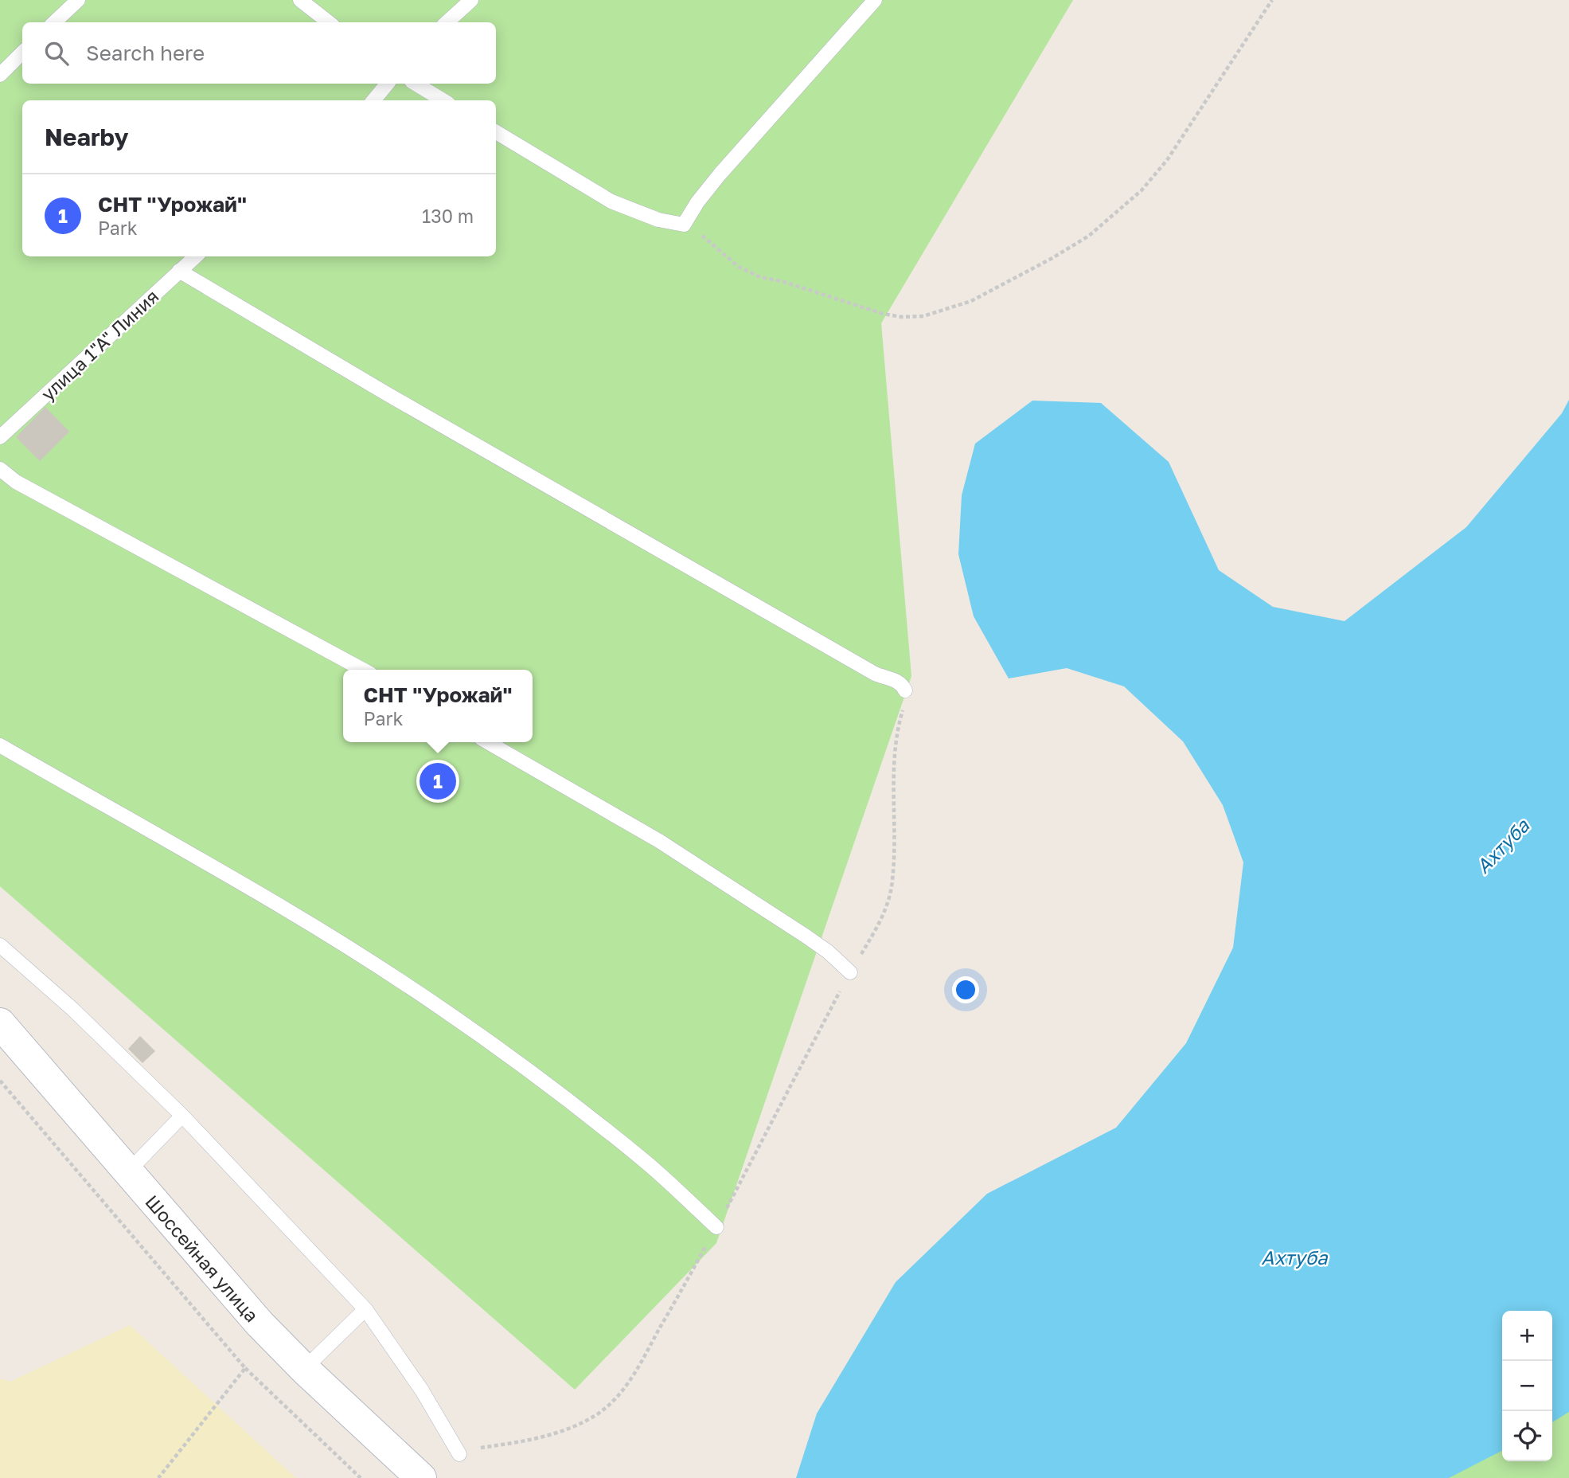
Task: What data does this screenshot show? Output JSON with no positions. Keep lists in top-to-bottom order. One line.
{"streets":{"street":["Шоссейная улица"],"lane":["улица 1\"А\" Линия"]},"water":["Ахтуба"],"page":{"search":"Search here","heading":"Nearby","list":[{"mark":"1","name":"СНТ \"Урожай\"","note":"Park","value":"130 m"}],"popup":["СНТ \"Урожай\"","Park"],"pins":"1","map_buttons":["+","−"]}}
